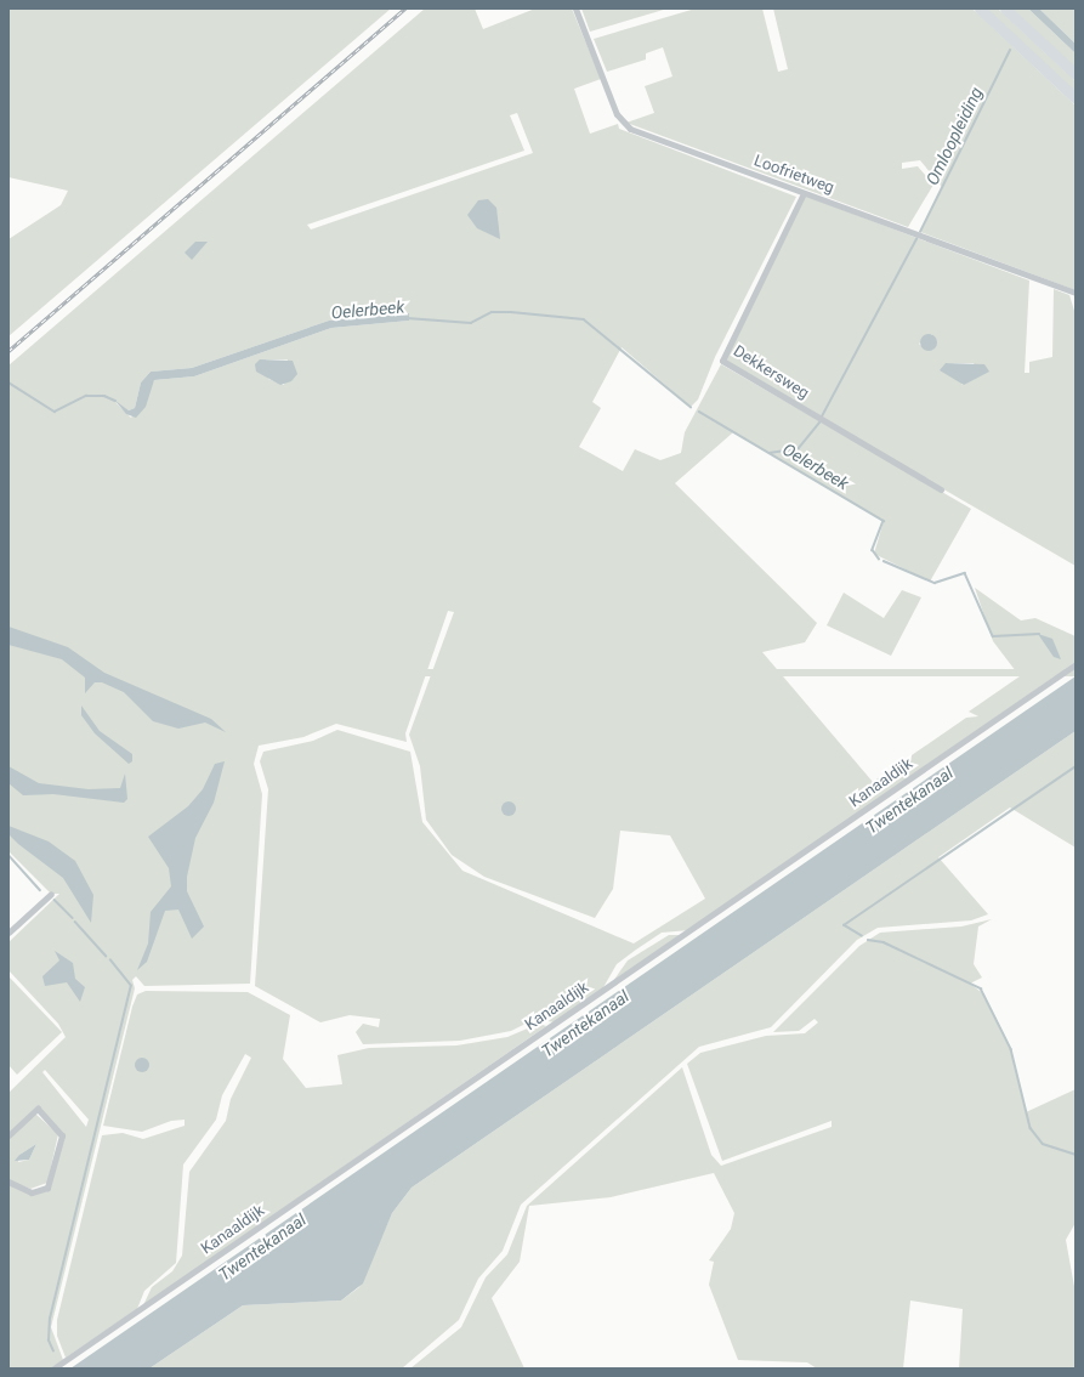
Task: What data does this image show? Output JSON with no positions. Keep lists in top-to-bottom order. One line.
{"streets":{"street":["Loofrietweg","Dekkersweg","Kanaaldijk"]},"crossings":[["Loofrietweg","Dekkersweg"]],"water":["Omloopleiding","Oelerbeek","Twentekanaal"]}
